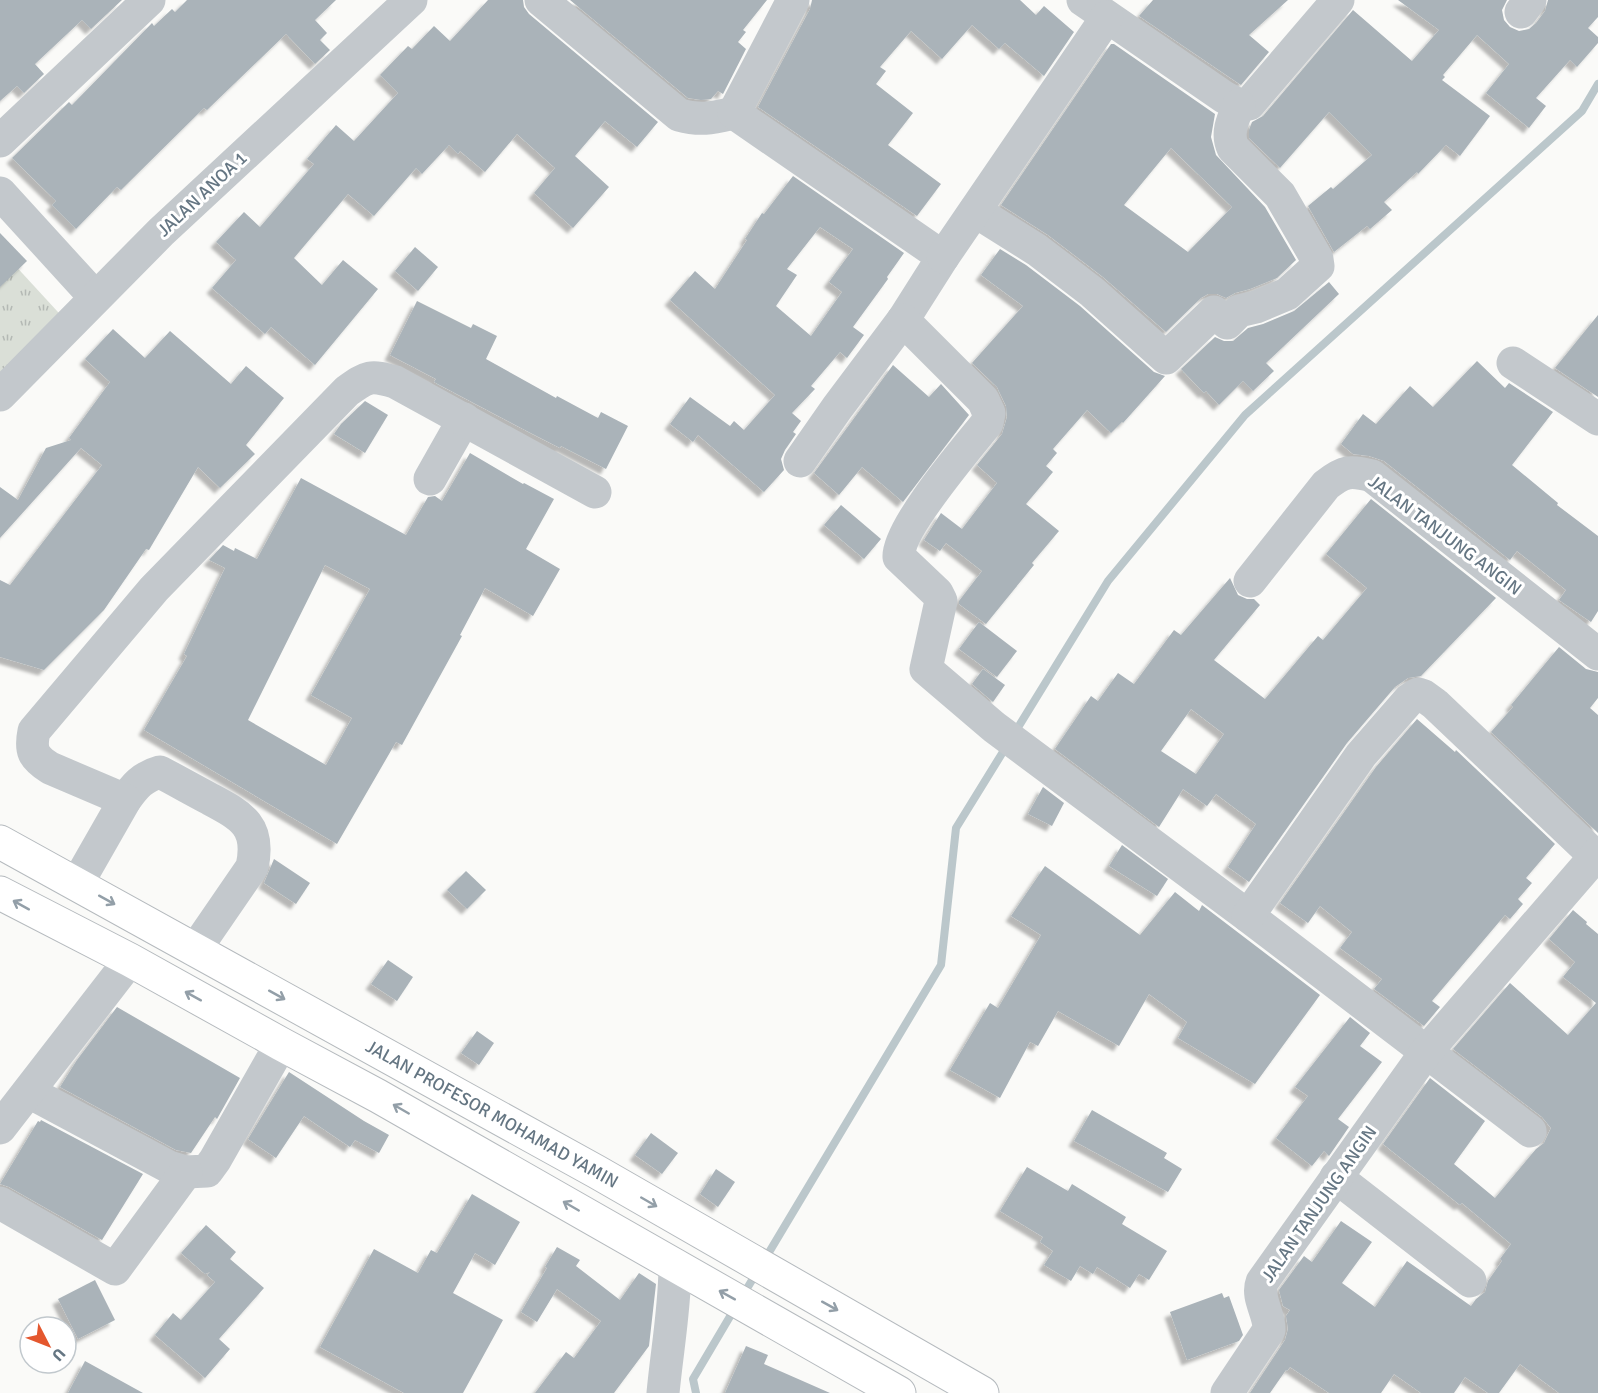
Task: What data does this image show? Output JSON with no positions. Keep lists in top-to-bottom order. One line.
{"streets":{"main road":["JALAN PROFESOR MOHAMAD YAMIN"],"street":["JALAN ANOA 1","JALAN TANJUNG ANGIN"]},"north":"bottom right"}
